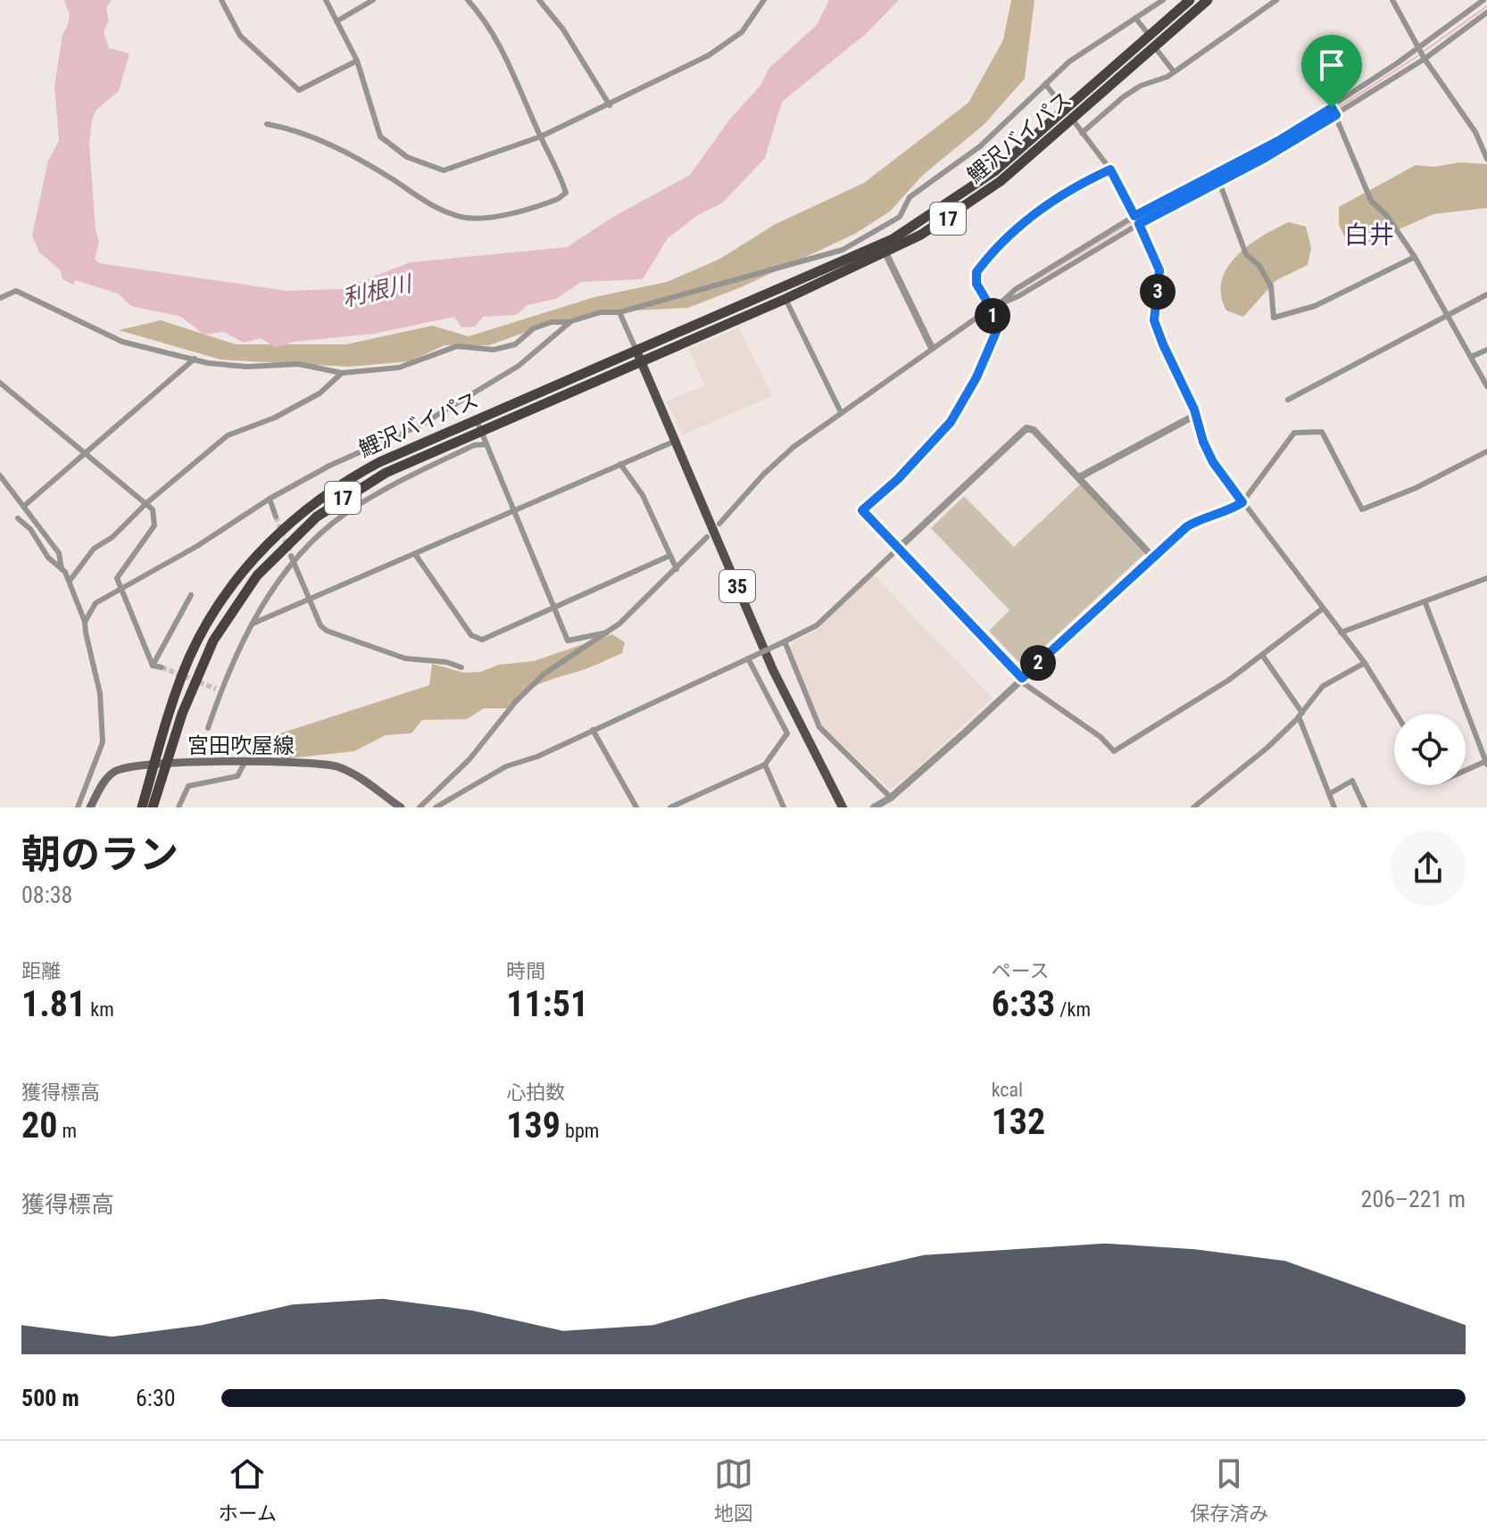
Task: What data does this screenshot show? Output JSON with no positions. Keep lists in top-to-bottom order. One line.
{"streets":{"highway":["鯉沢バイパス","17"],"main road":["35","宮田吹屋線"]},"crossings":[["鯉沢バイパス","35"],["鯉沢バイパス","宮田吹屋線"]],"districts":["白井"],"water":["利根川"],"page":{"pins":["3","1","2"],"heading":["朝のラン","08:38"],"stats":[["距離","1.81 km"],["時間","11:51"],["ペース","6:33 /km"],["獲得標高","20 m"],["心拍数","139 bpm"],["kcal","132"]],"chart":["獲得標高","206–221 m"],"list":[{"name":"500 m","note":"6:30"}],"tabs":["ホーム","地図","保存済み"]}}
